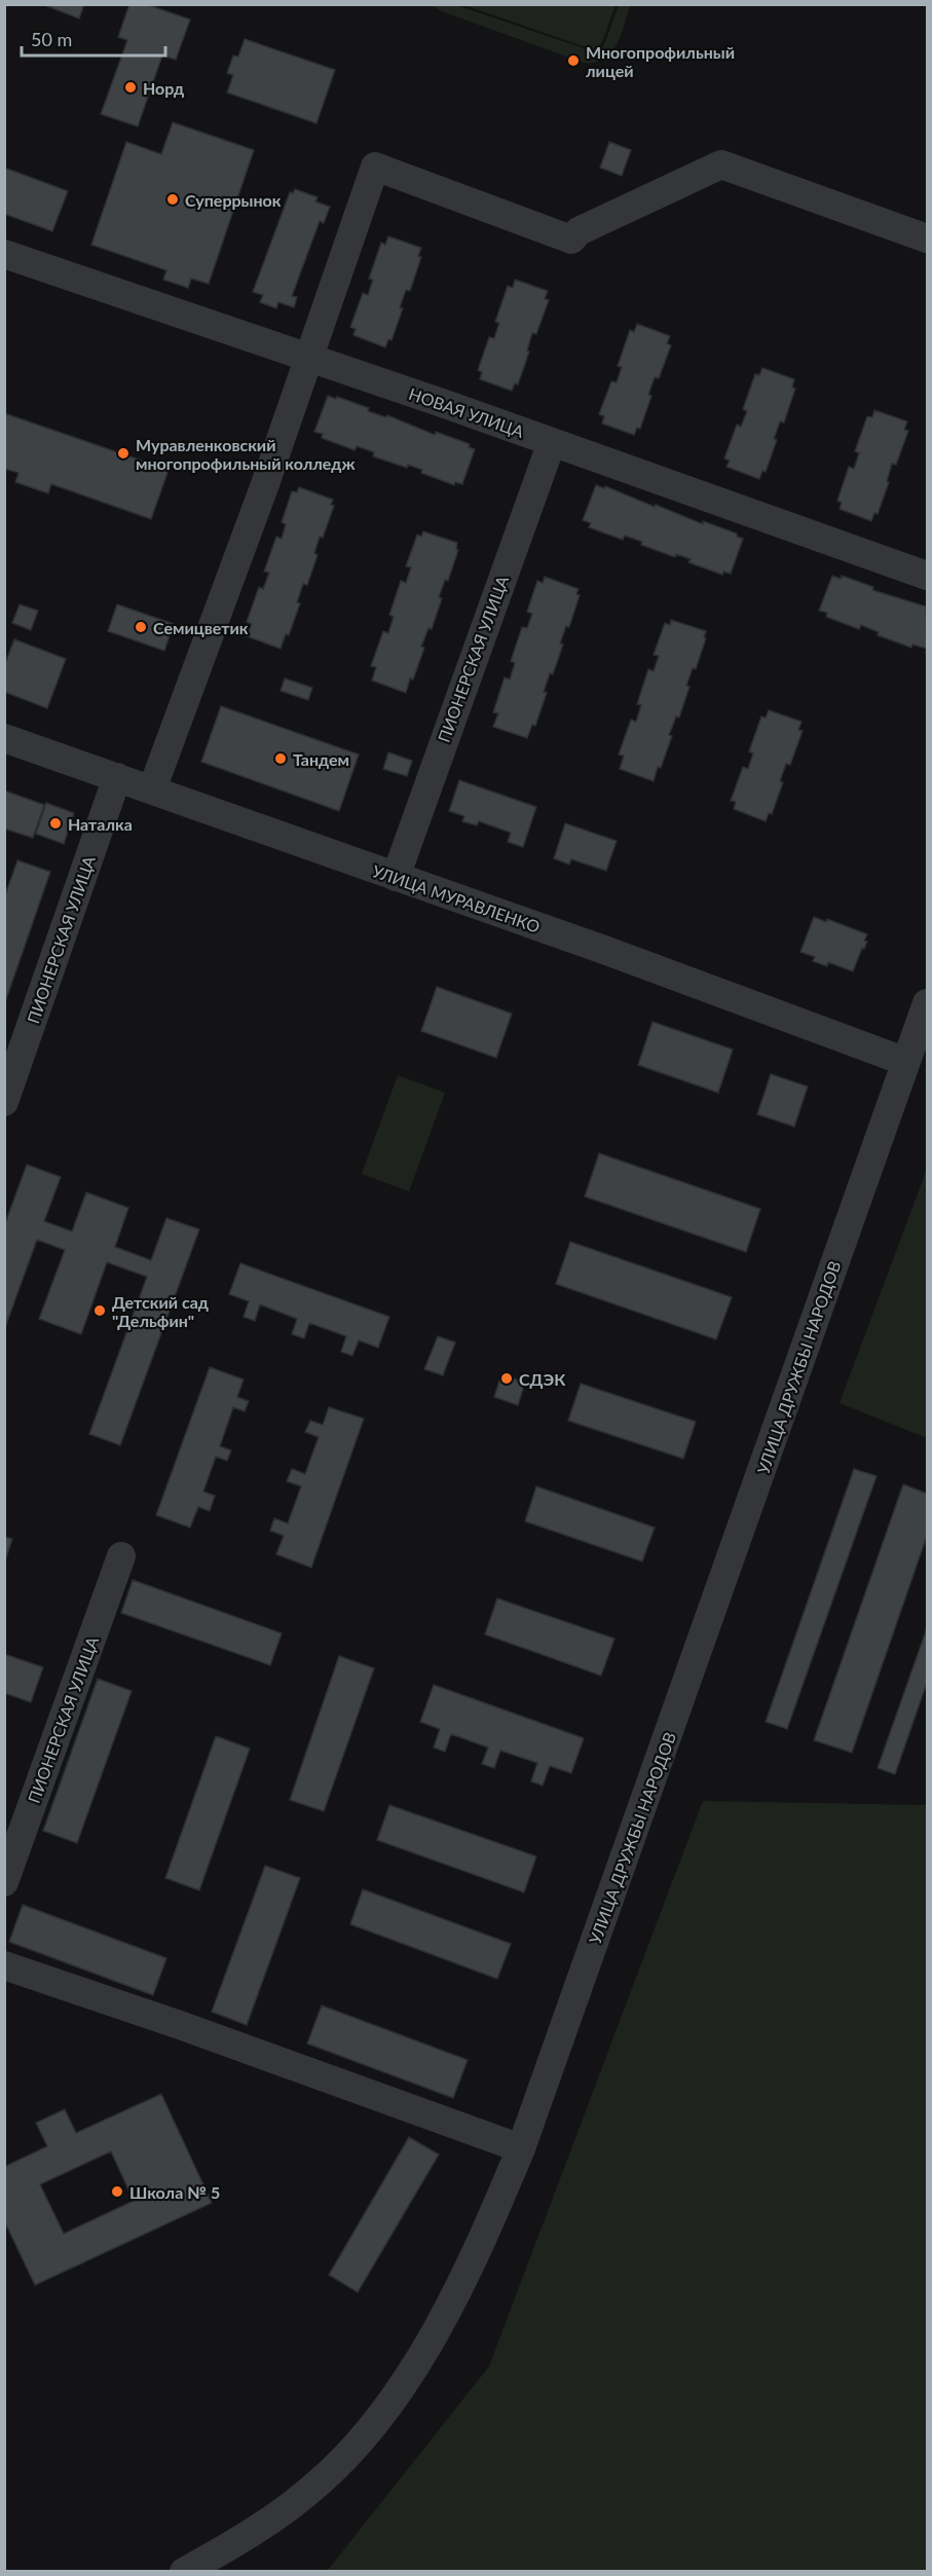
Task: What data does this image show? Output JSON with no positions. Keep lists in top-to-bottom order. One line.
{"streets":{"street":["НОВАЯ УЛИЦА","ПИОНЕРСКАЯ УЛИЦА","УЛИЦА МУРАВЛЕНКО","УЛИЦА ДРУЖБЫ НАРОДОВ"]},"crossings":[["НОВАЯ УЛИЦА","ПИОНЕРСКАЯ УЛИЦА"],["ПИОНЕРСКАЯ УЛИЦА","УЛИЦА МУРАВЛЕНКО"],["УЛИЦА МУРАВЛЕНКО","УЛИЦА ДРУЖБЫ НАРОДОВ"]],"places":["Многопрофильный лицей","Норд","Суперрынок","Муравленковский многопрофильный колледж","Семицветик","Тандем","Наталка","Детский сад \"Дельфин\"","СДЭК","Школа № 5"],"scale_bar":"50 m"}
